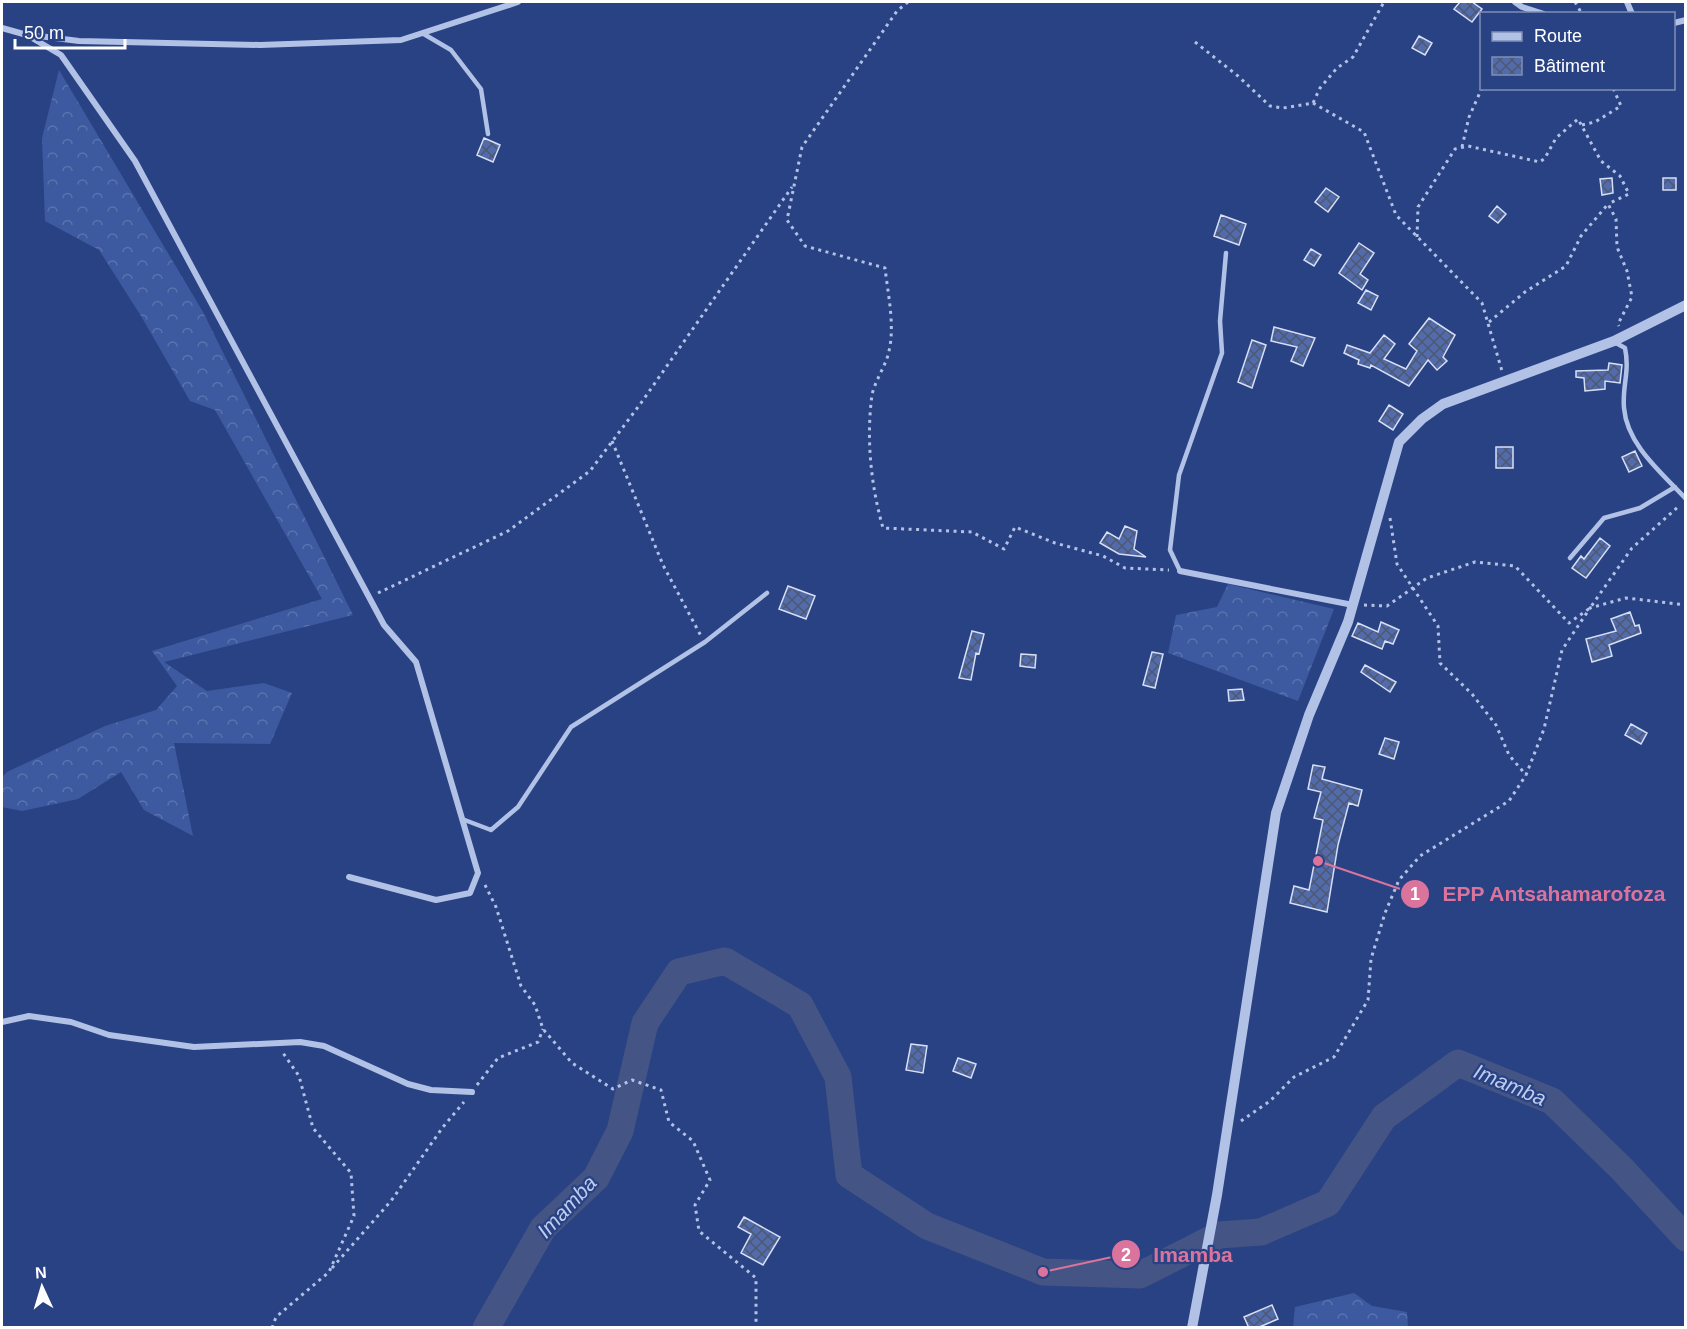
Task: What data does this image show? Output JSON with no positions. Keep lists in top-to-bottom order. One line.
{"water":["Imamba"],"places":["EPP Antsahamarofoza","Imamba"],"legend":["Route","Bâtiment"],"scale_bar":"50 m","north":"top"}
